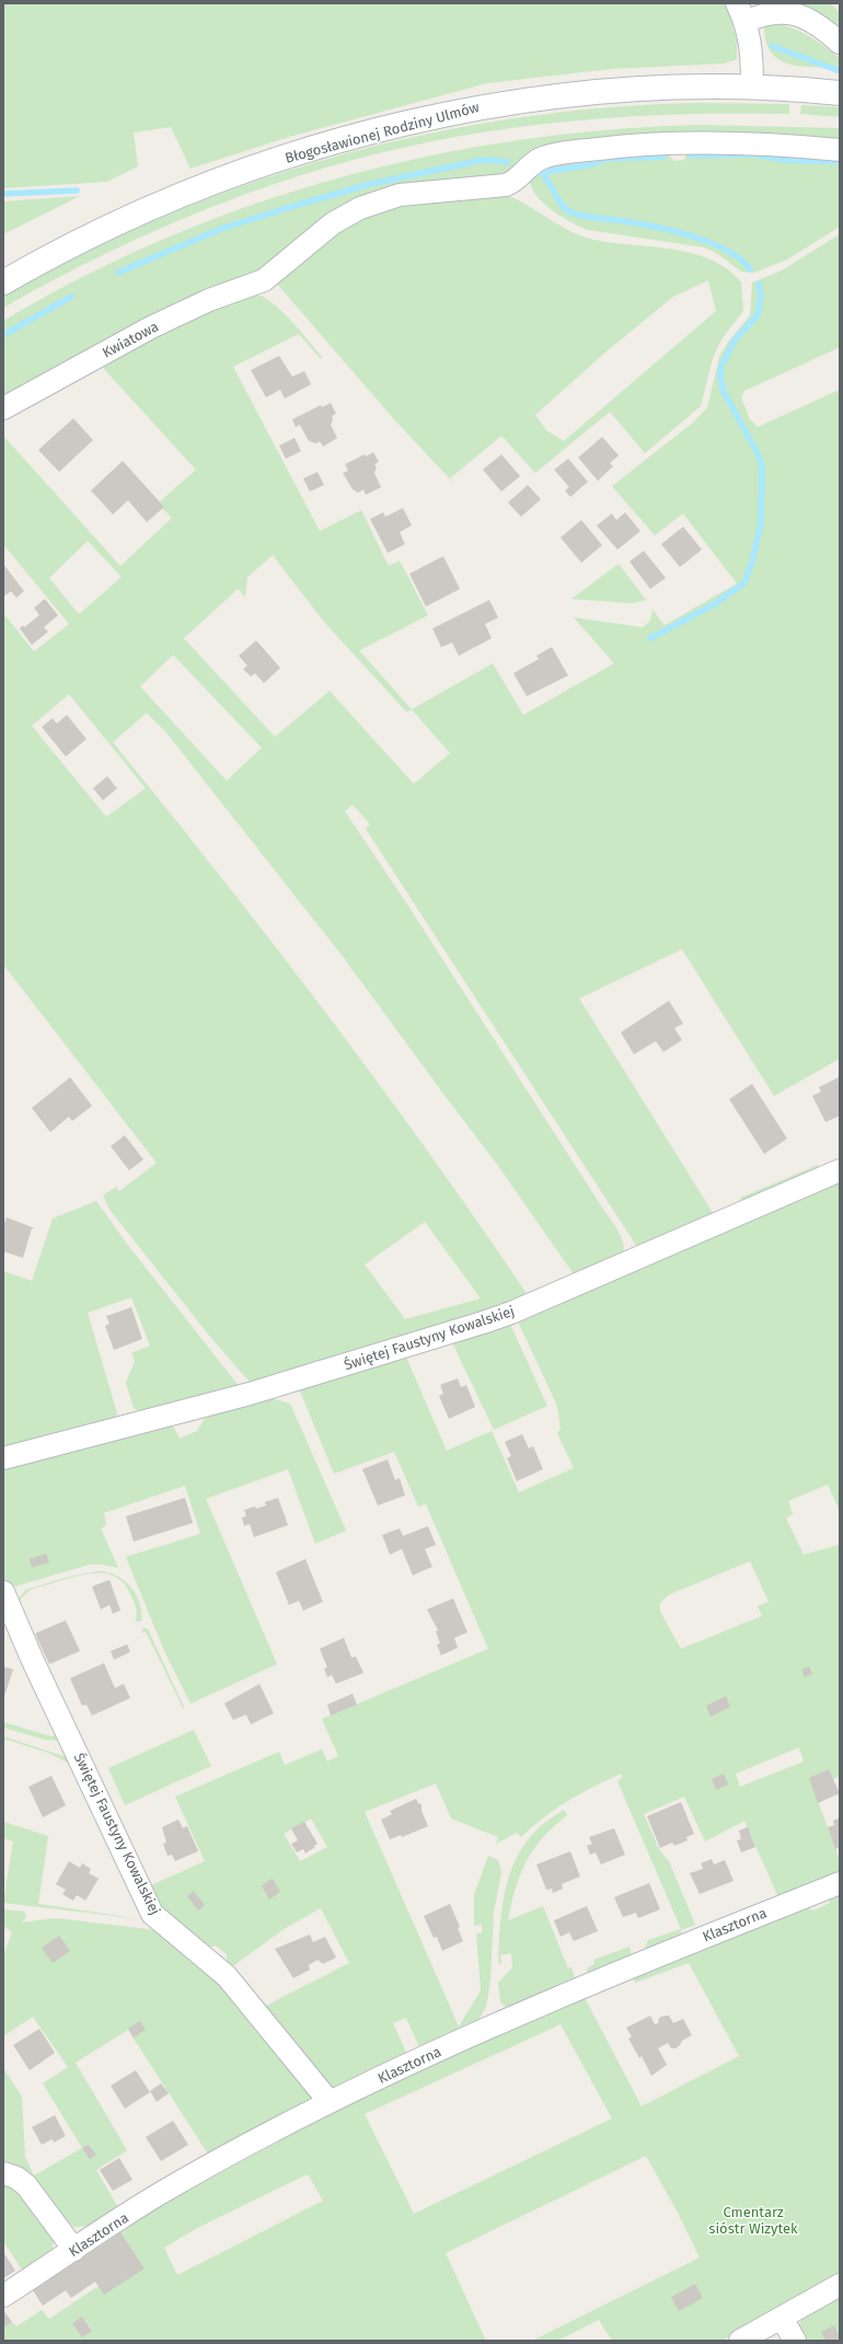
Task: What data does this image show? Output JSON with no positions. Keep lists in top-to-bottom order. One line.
{"streets":{"main road":["Błogosławionej Rodziny Ulmów"],"street":["Kwiatowa","Świętej Faustyny Kowalskiej","Klasztorna"]},"crossings":[["Świętej Faustyny Kowalskiej","Klasztorna"]],"parks":["Cmentarz sióstr Wizytek"]}
